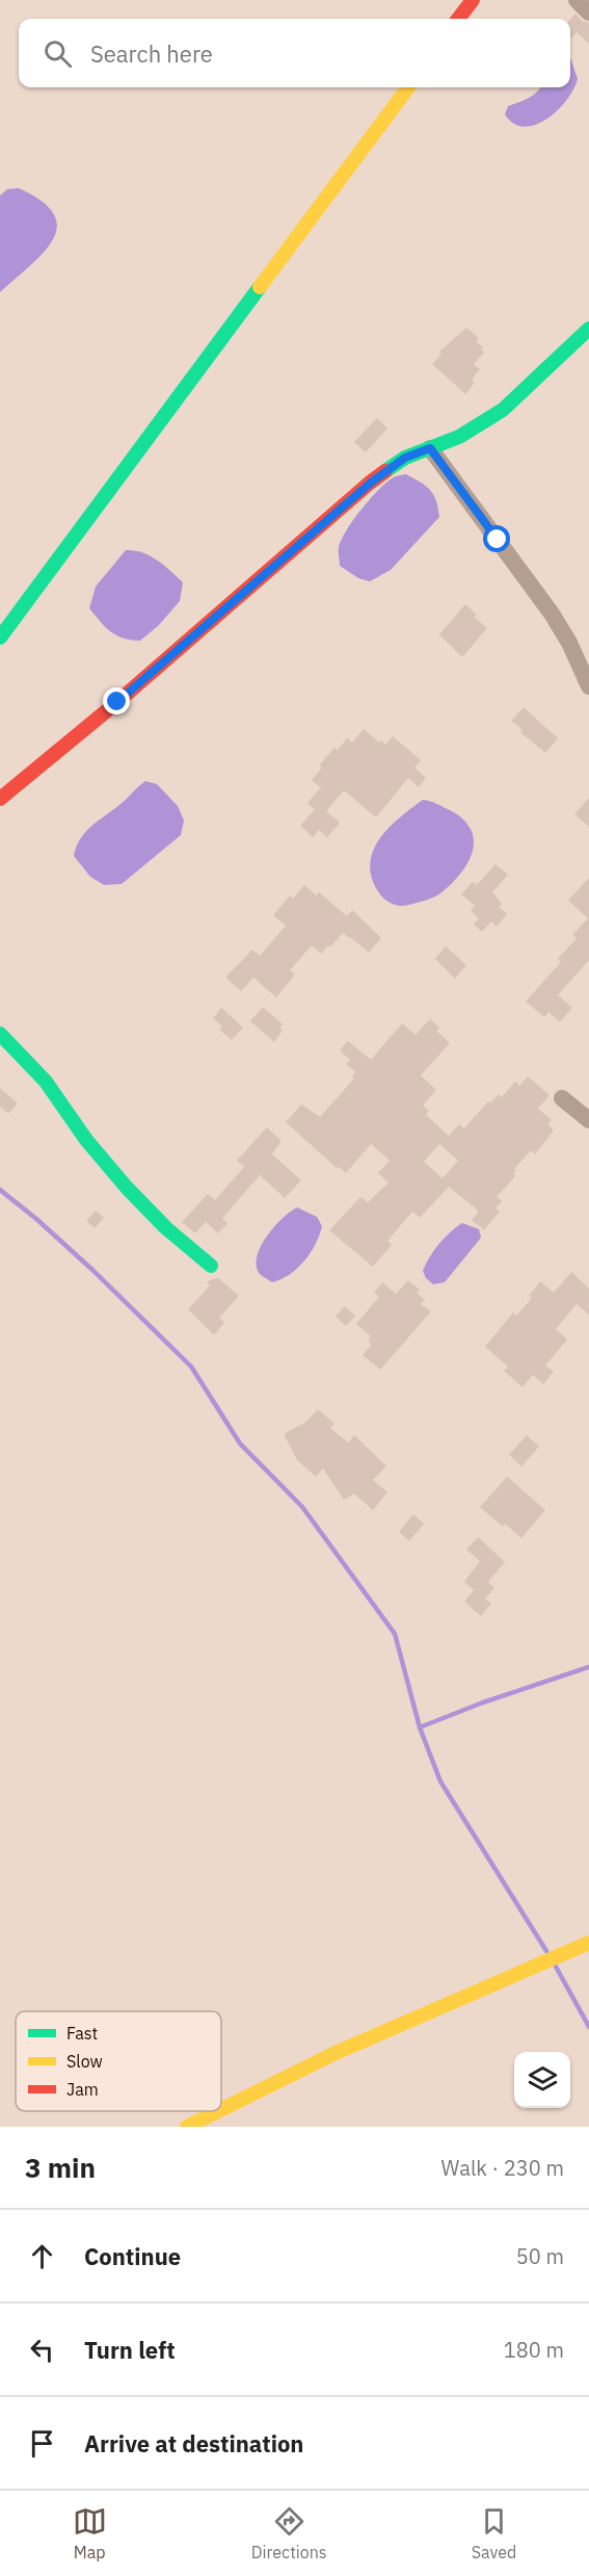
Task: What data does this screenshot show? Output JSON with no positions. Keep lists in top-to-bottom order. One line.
{"legend":["Fast","Slow","Jam"],"page":{"search":"Search here","heading":["3 min","Walk · 230 m"],"list":[["Continue","50 m"],["Turn left","180 m"],"Arrive at destination"],"nav":["Map","Directions","Saved"]}}
